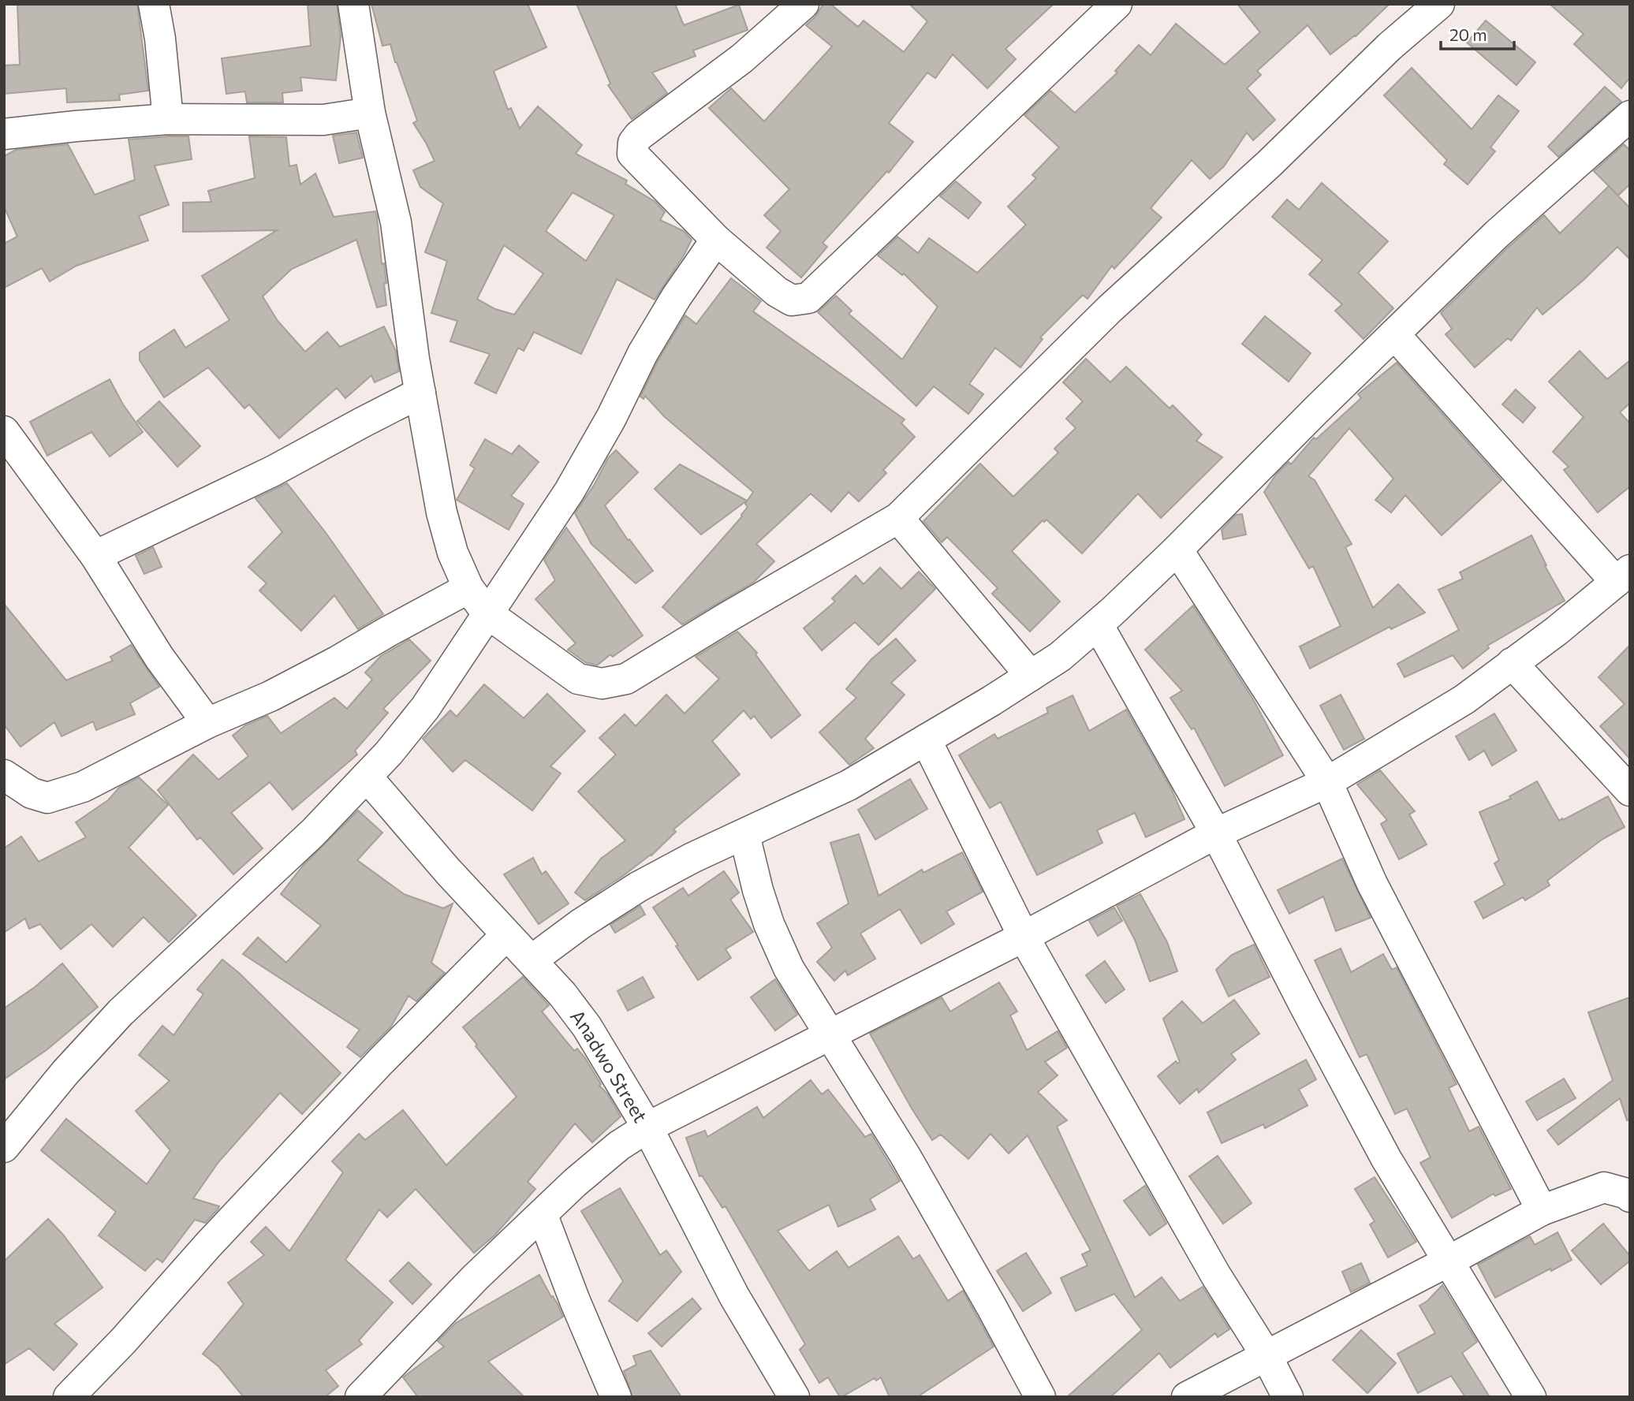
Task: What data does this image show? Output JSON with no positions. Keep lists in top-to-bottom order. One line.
{"streets":{"street":["Anadwo Street"]},"scale_bar":"20 m"}
